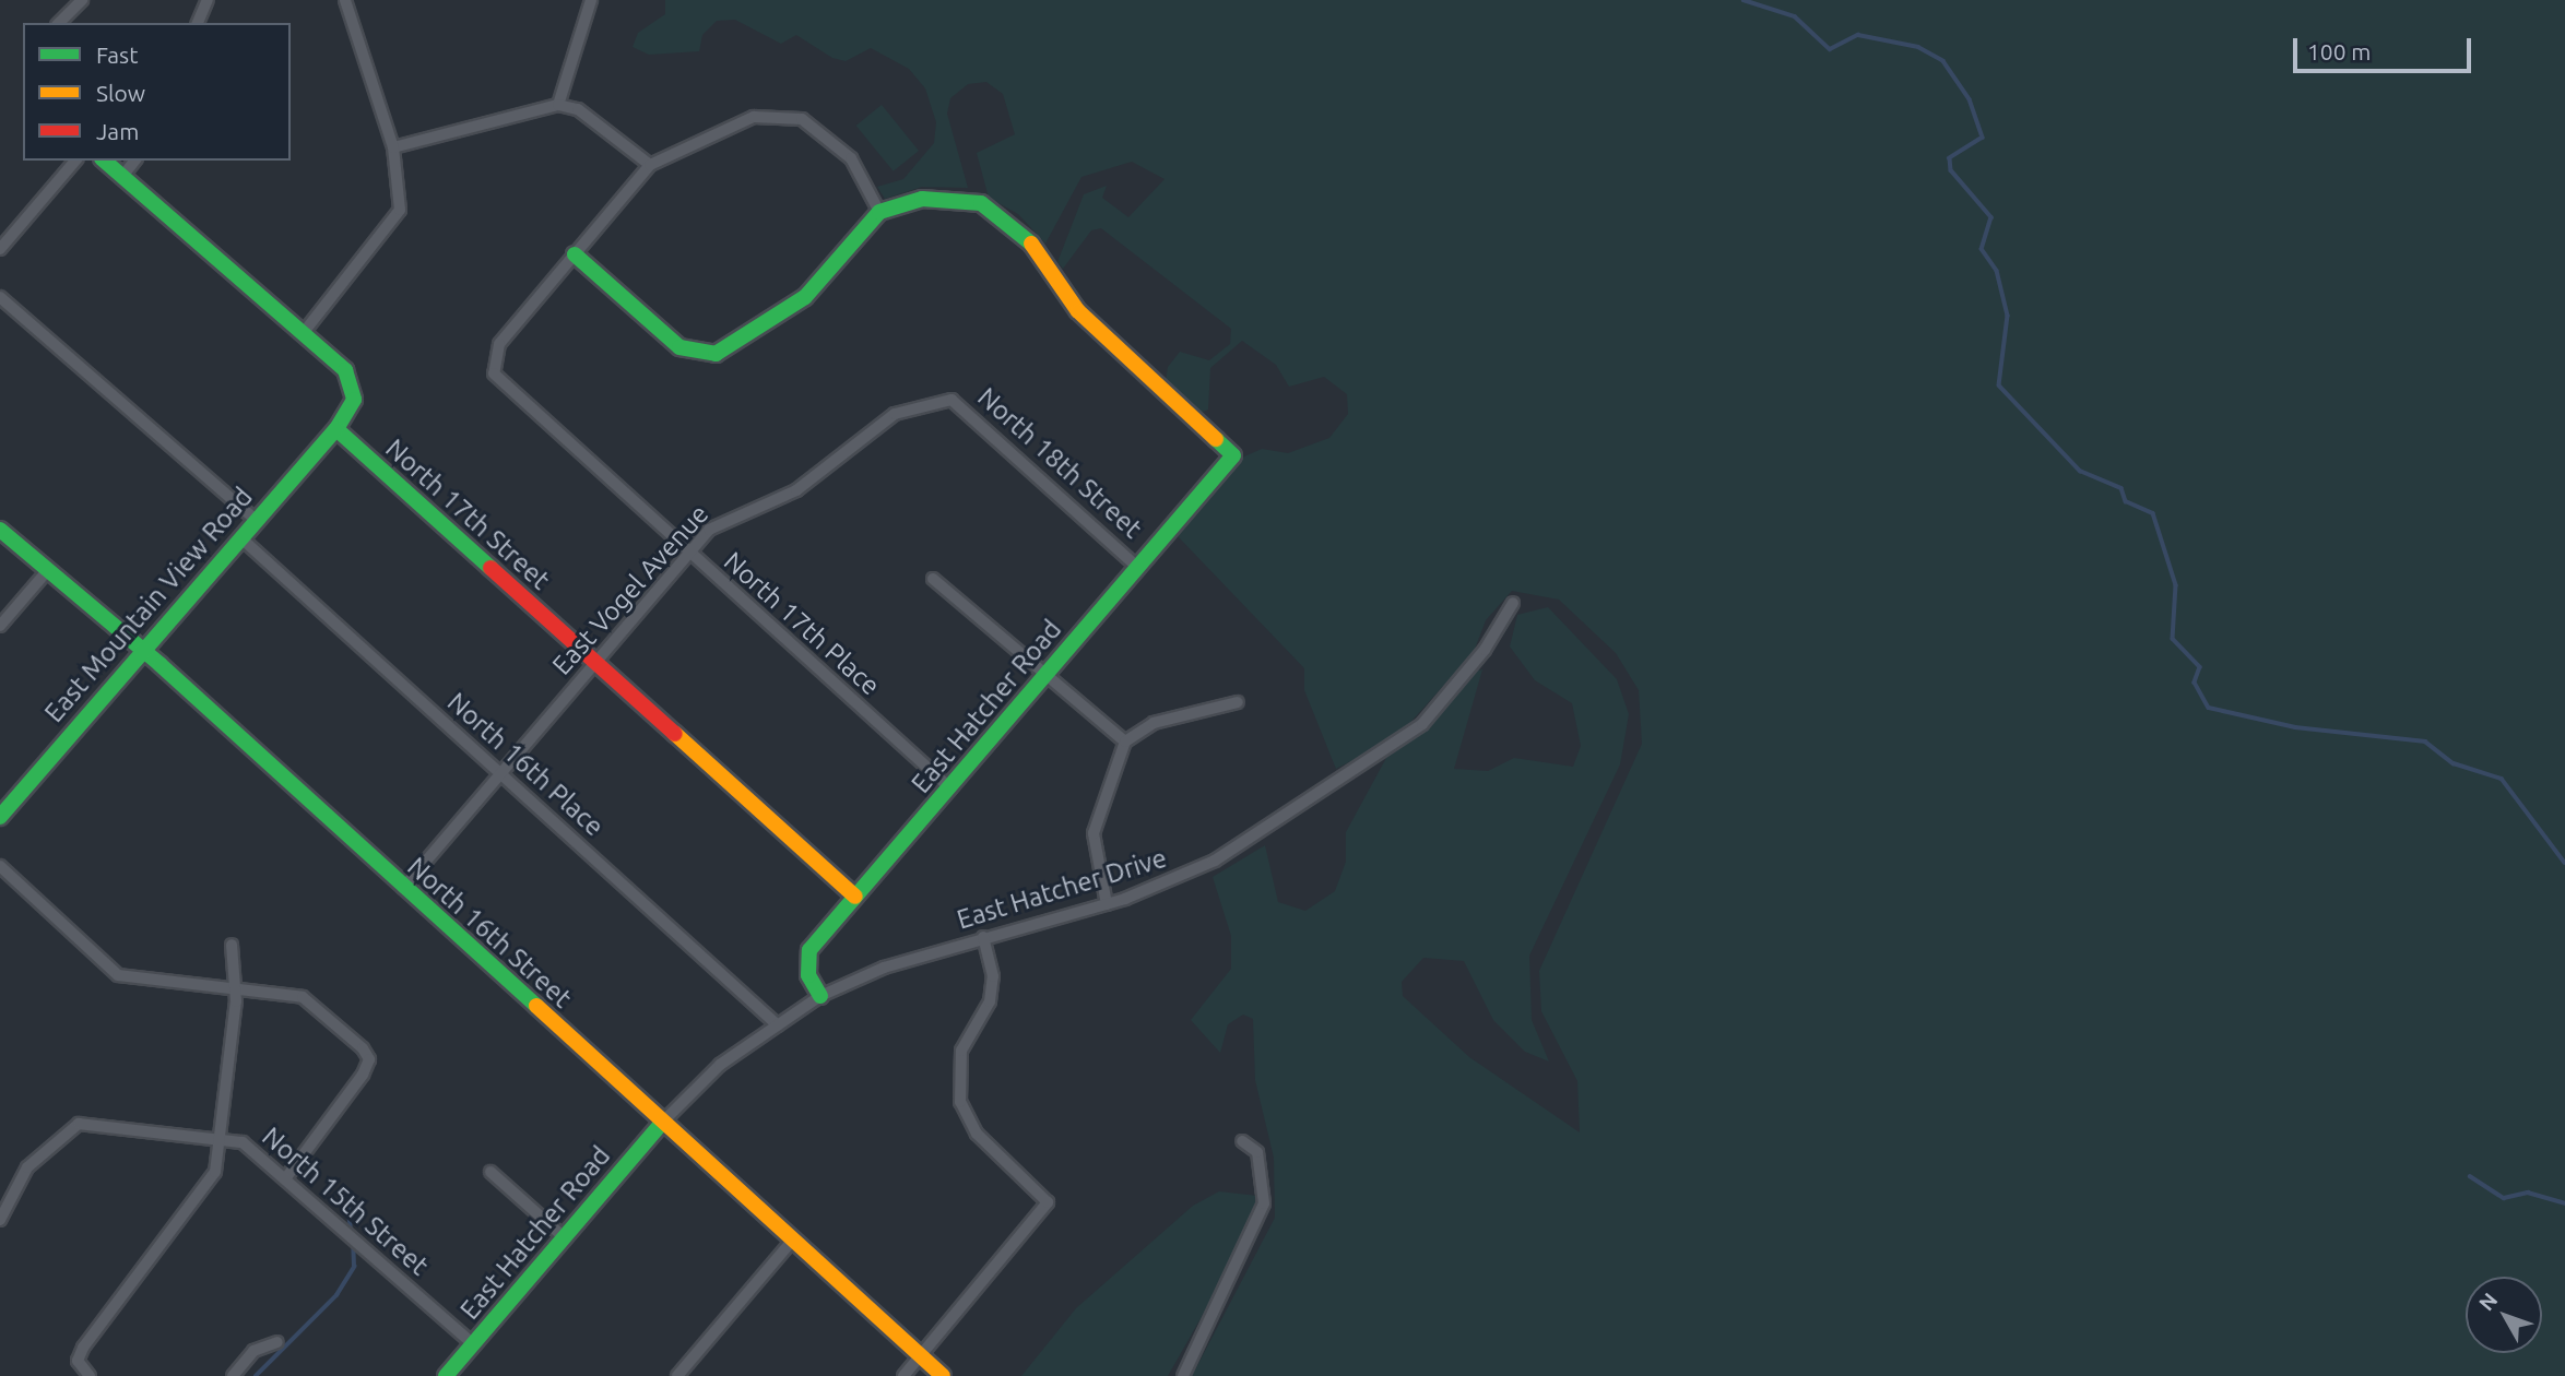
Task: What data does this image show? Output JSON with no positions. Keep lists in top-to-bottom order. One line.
{"streets":{"street":["North 18th Street","North 17th Street","East Vogel Avenue","East Mountain View Road","North 17th Place","East Hatcher Road","North 16th Place","East Hatcher Drive","North 16th Street","North 15th Street"]},"crossings":[["North 18th Street","East Vogel Avenue"],["North 18th Street","East Hatcher Road"],["North 17th Street","East Vogel Avenue"],["North 17th Street","East Mountain View Road"],["North 17th Street","East Hatcher Road"],["East Vogel Avenue","North 17th Place"],["East Vogel Avenue","North 16th Place"],["East Vogel Avenue","North 16th Street"],["East Mountain View Road","North 16th Place"],["East Mountain View Road","North 16th Street"],["North 17th Place","East Hatcher Road"],["East Hatcher Road","East Hatcher Drive"],["East Hatcher Road","North 16th Street"],["East Hatcher Road","North 15th Street"],["North 16th Place","East Hatcher Drive"],["East Hatcher Drive","North 16th Street"]],"legend":["Fast","Slow","Jam"],"scale_bar":"100 m","north":"top left"}
